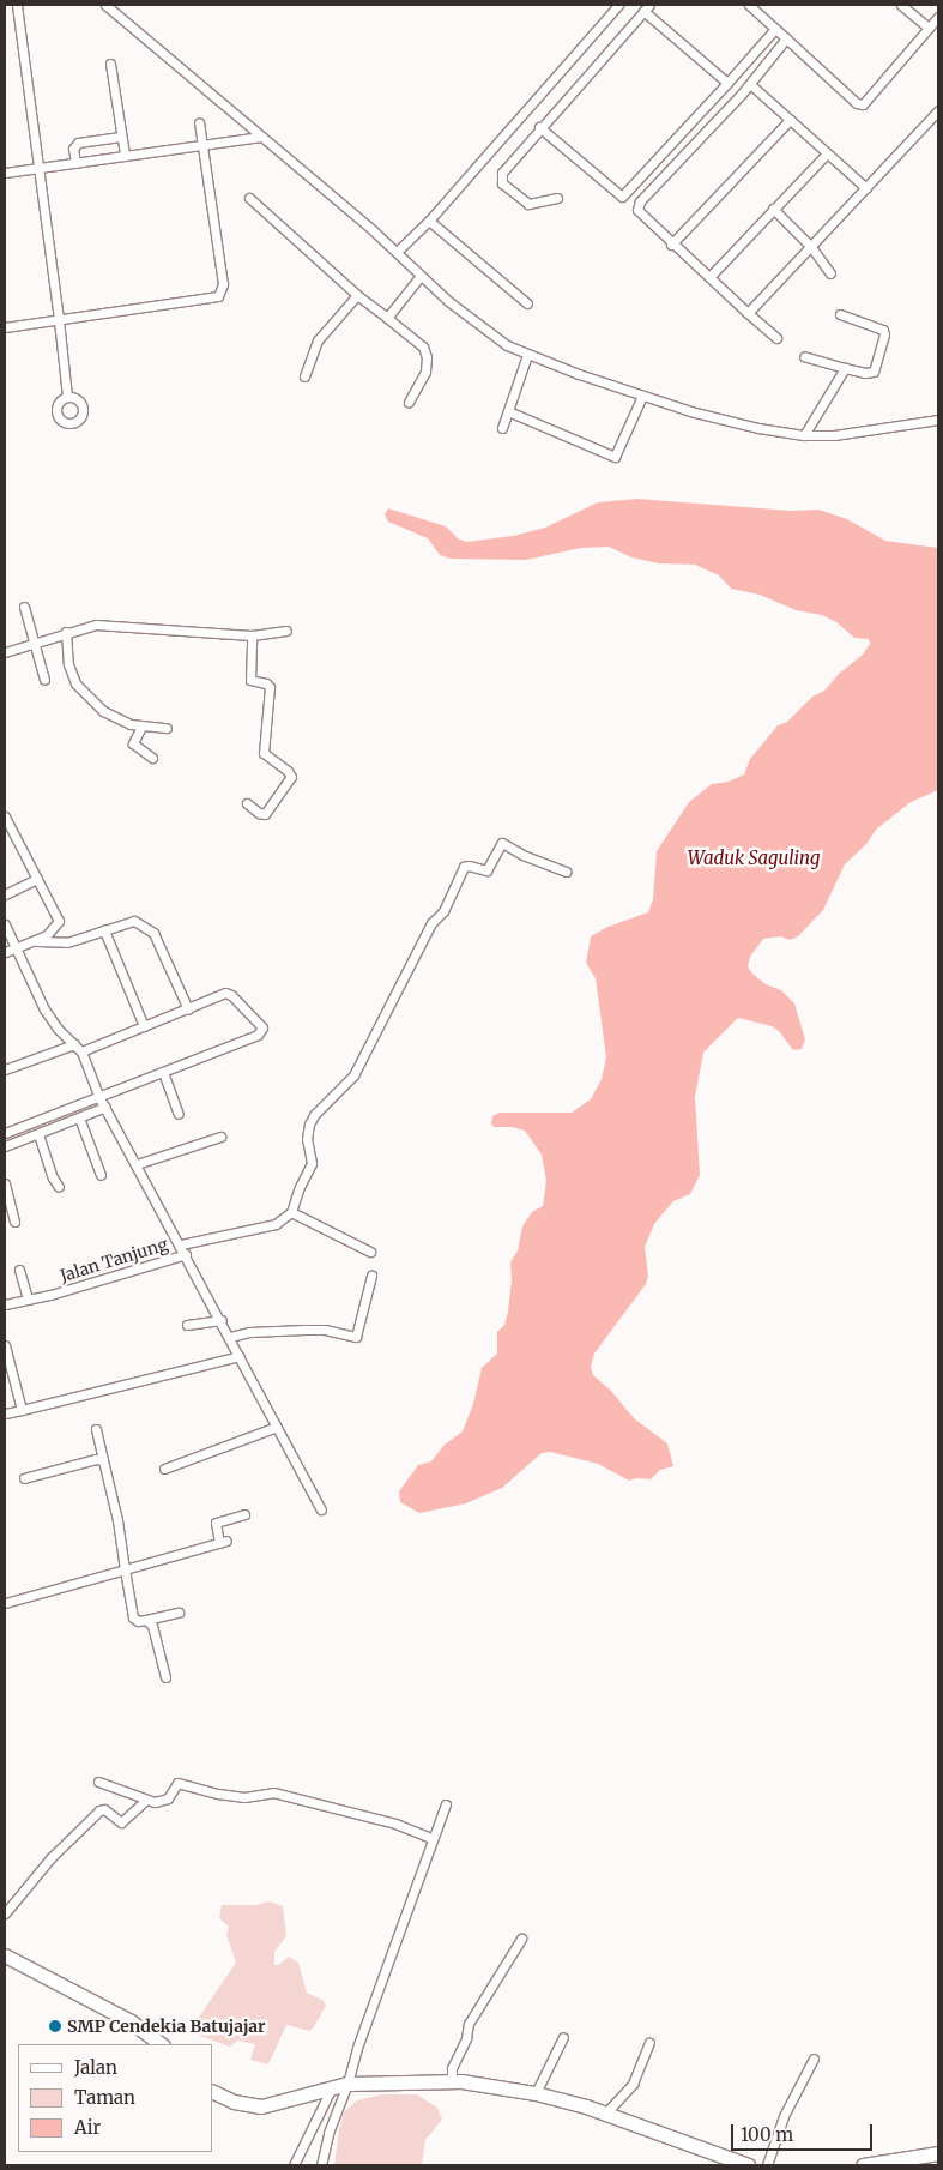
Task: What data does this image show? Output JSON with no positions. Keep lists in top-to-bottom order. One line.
{"streets":{"street":["Jalan Tanjung"]},"water":["Waduk Saguling"],"places":["SMP Cendekia Batujajar"],"legend":["Jalan","Taman","Air"],"scale_bar":"100 m"}
